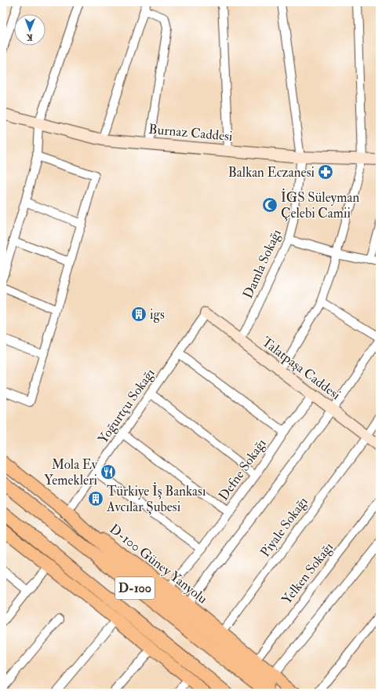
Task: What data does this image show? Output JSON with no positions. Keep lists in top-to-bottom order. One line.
{"streets":{"highway":["D-100"],"main road":["Burnaz Caddesi","Talatpaşa Caddesi","D-100 Güney Yanyolu"],"street":["Damla Sokağı","Yoğurtçu Sokağı","Defne Sokağı","Piyale Sokağı","Yelken Sokağı"]},"crossings":[["Burnaz Caddesi","Damla Sokağı"],["Damla Sokağı","Talatpaşa Caddesi"],["Talatpaşa Caddesi","Yoğurtçu Sokağı"],["Talatpaşa Caddesi","Defne Sokağı"],["Talatpaşa Caddesi","Piyale Sokağı"],["Yoğurtçu Sokağı","D-100 Güney Yanyolu"],["Defne Sokağı","D-100 Güney Yanyolu"],["Piyale Sokağı","D-100 Güney Yanyolu"],["D-100 Güney Yanyolu","Yelken Sokağı"]],"places":{"pharmacy":["Balkan Eczanesi"],"mosque":["İGS Süleyman Çelebi Camii"],"building":["igs","Türkiye İş Bankası Avcılar Şubesi"],"restaurant":["Mola Ev Yemekleri"]},"north":"bottom"}
